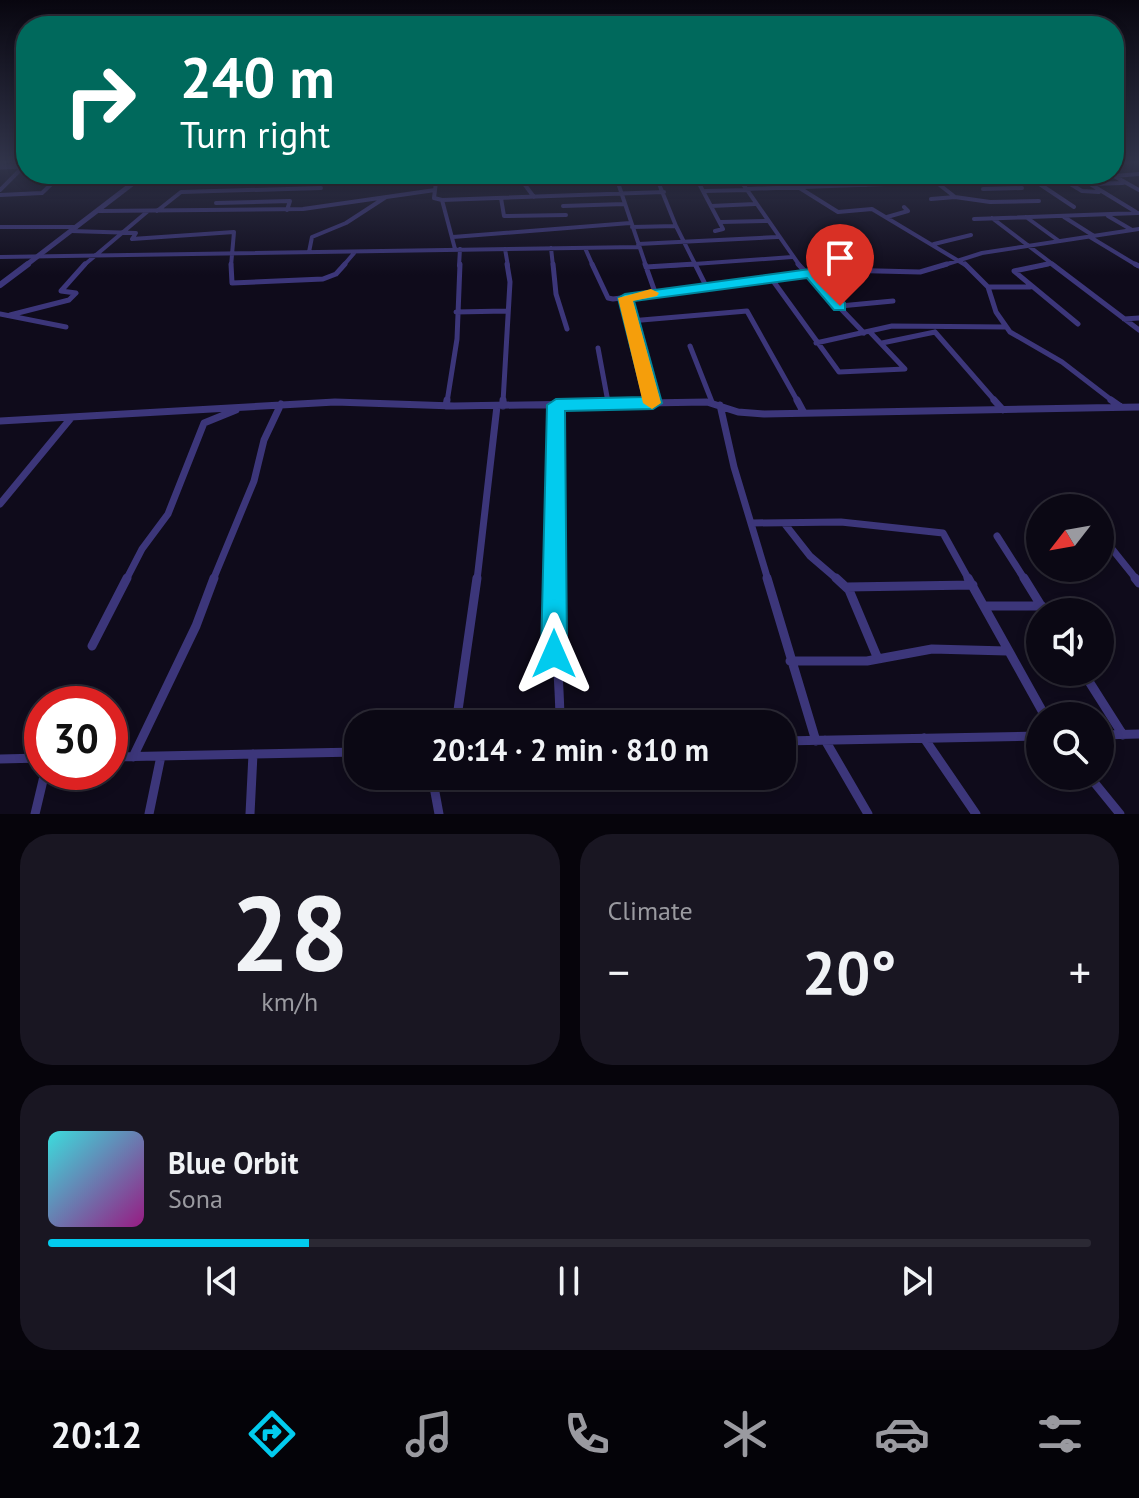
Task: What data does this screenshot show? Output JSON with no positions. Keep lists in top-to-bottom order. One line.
{"north":"bottom left","page":{"turn":["240 m","Turn right"],"limit":"30","trip":"20:14 · 2 min · 810 m","tile":[["28","km/h"],"Climate"],"heat":["−","20°","+"],"song":["Blue Orbit","Sona"],"tabs":"20:12"}}
